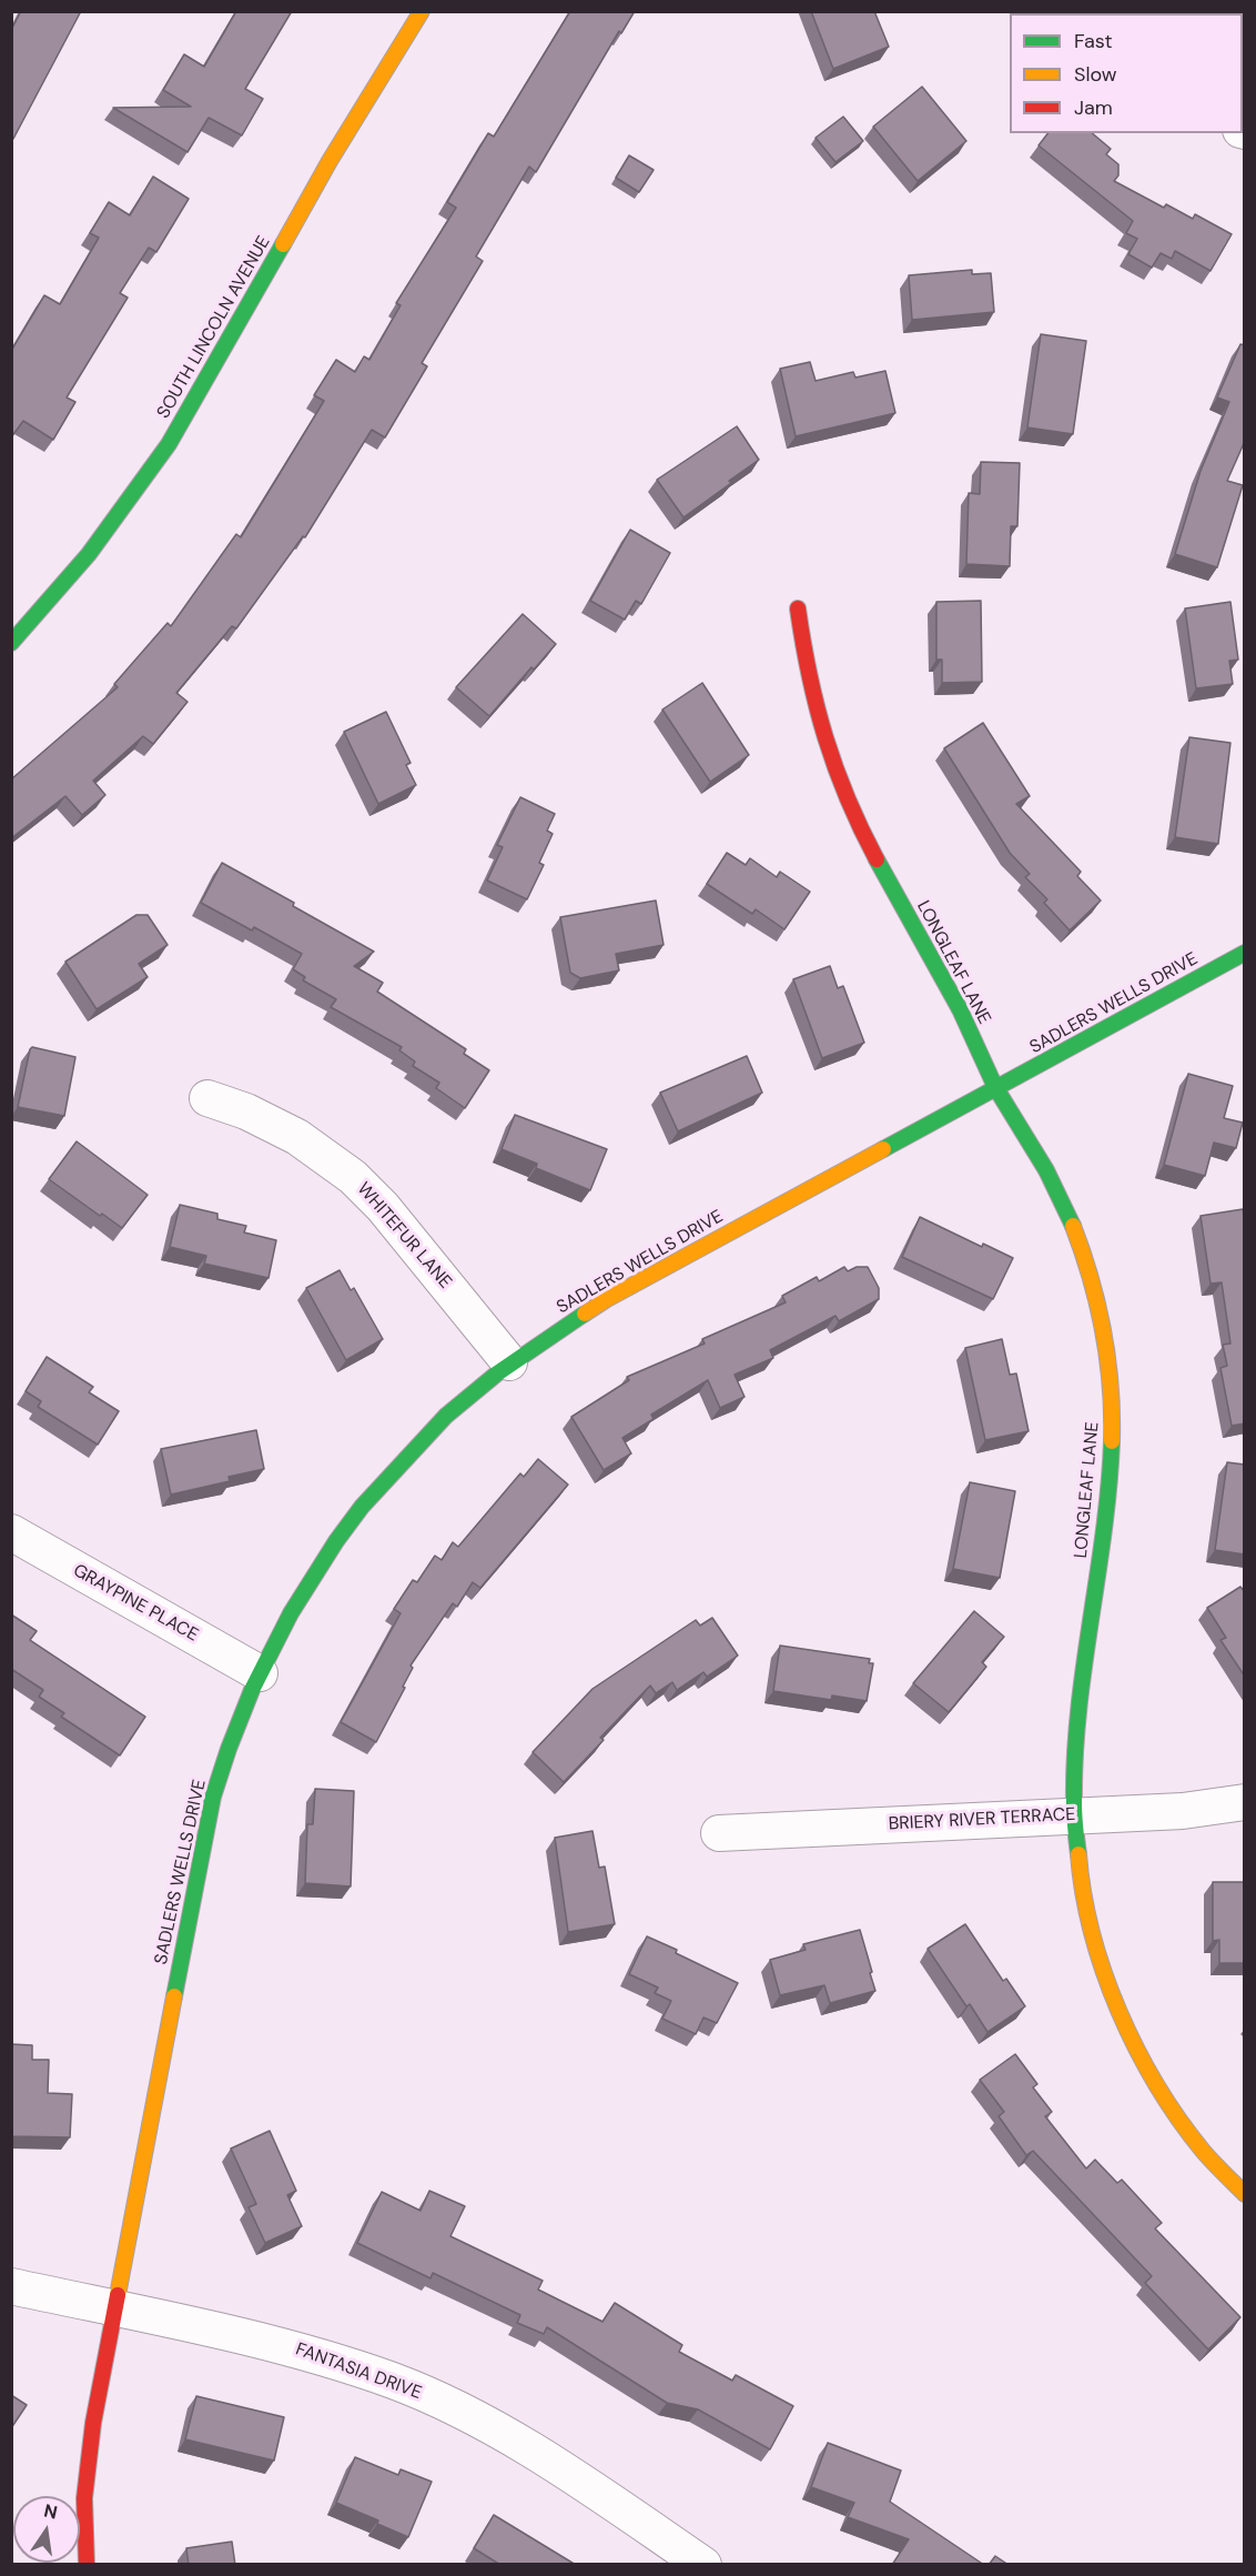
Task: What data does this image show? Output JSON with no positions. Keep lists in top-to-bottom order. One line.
{"streets":{"street":["SOUTH LINCOLN AVENUE","LONGLEAF LANE","SADLERS WELLS DRIVE","WHITEFUR LANE","GRAYPINE PLACE","BRIERY RIVER TERRACE","FANTASIA DRIVE"]},"crossings":[["LONGLEAF LANE","SADLERS WELLS DRIVE"],["LONGLEAF LANE","BRIERY RIVER TERRACE"],["SADLERS WELLS DRIVE","WHITEFUR LANE"],["SADLERS WELLS DRIVE","GRAYPINE PLACE"],["SADLERS WELLS DRIVE","FANTASIA DRIVE"]],"legend":["Fast","Slow","Jam"],"north":"top"}
